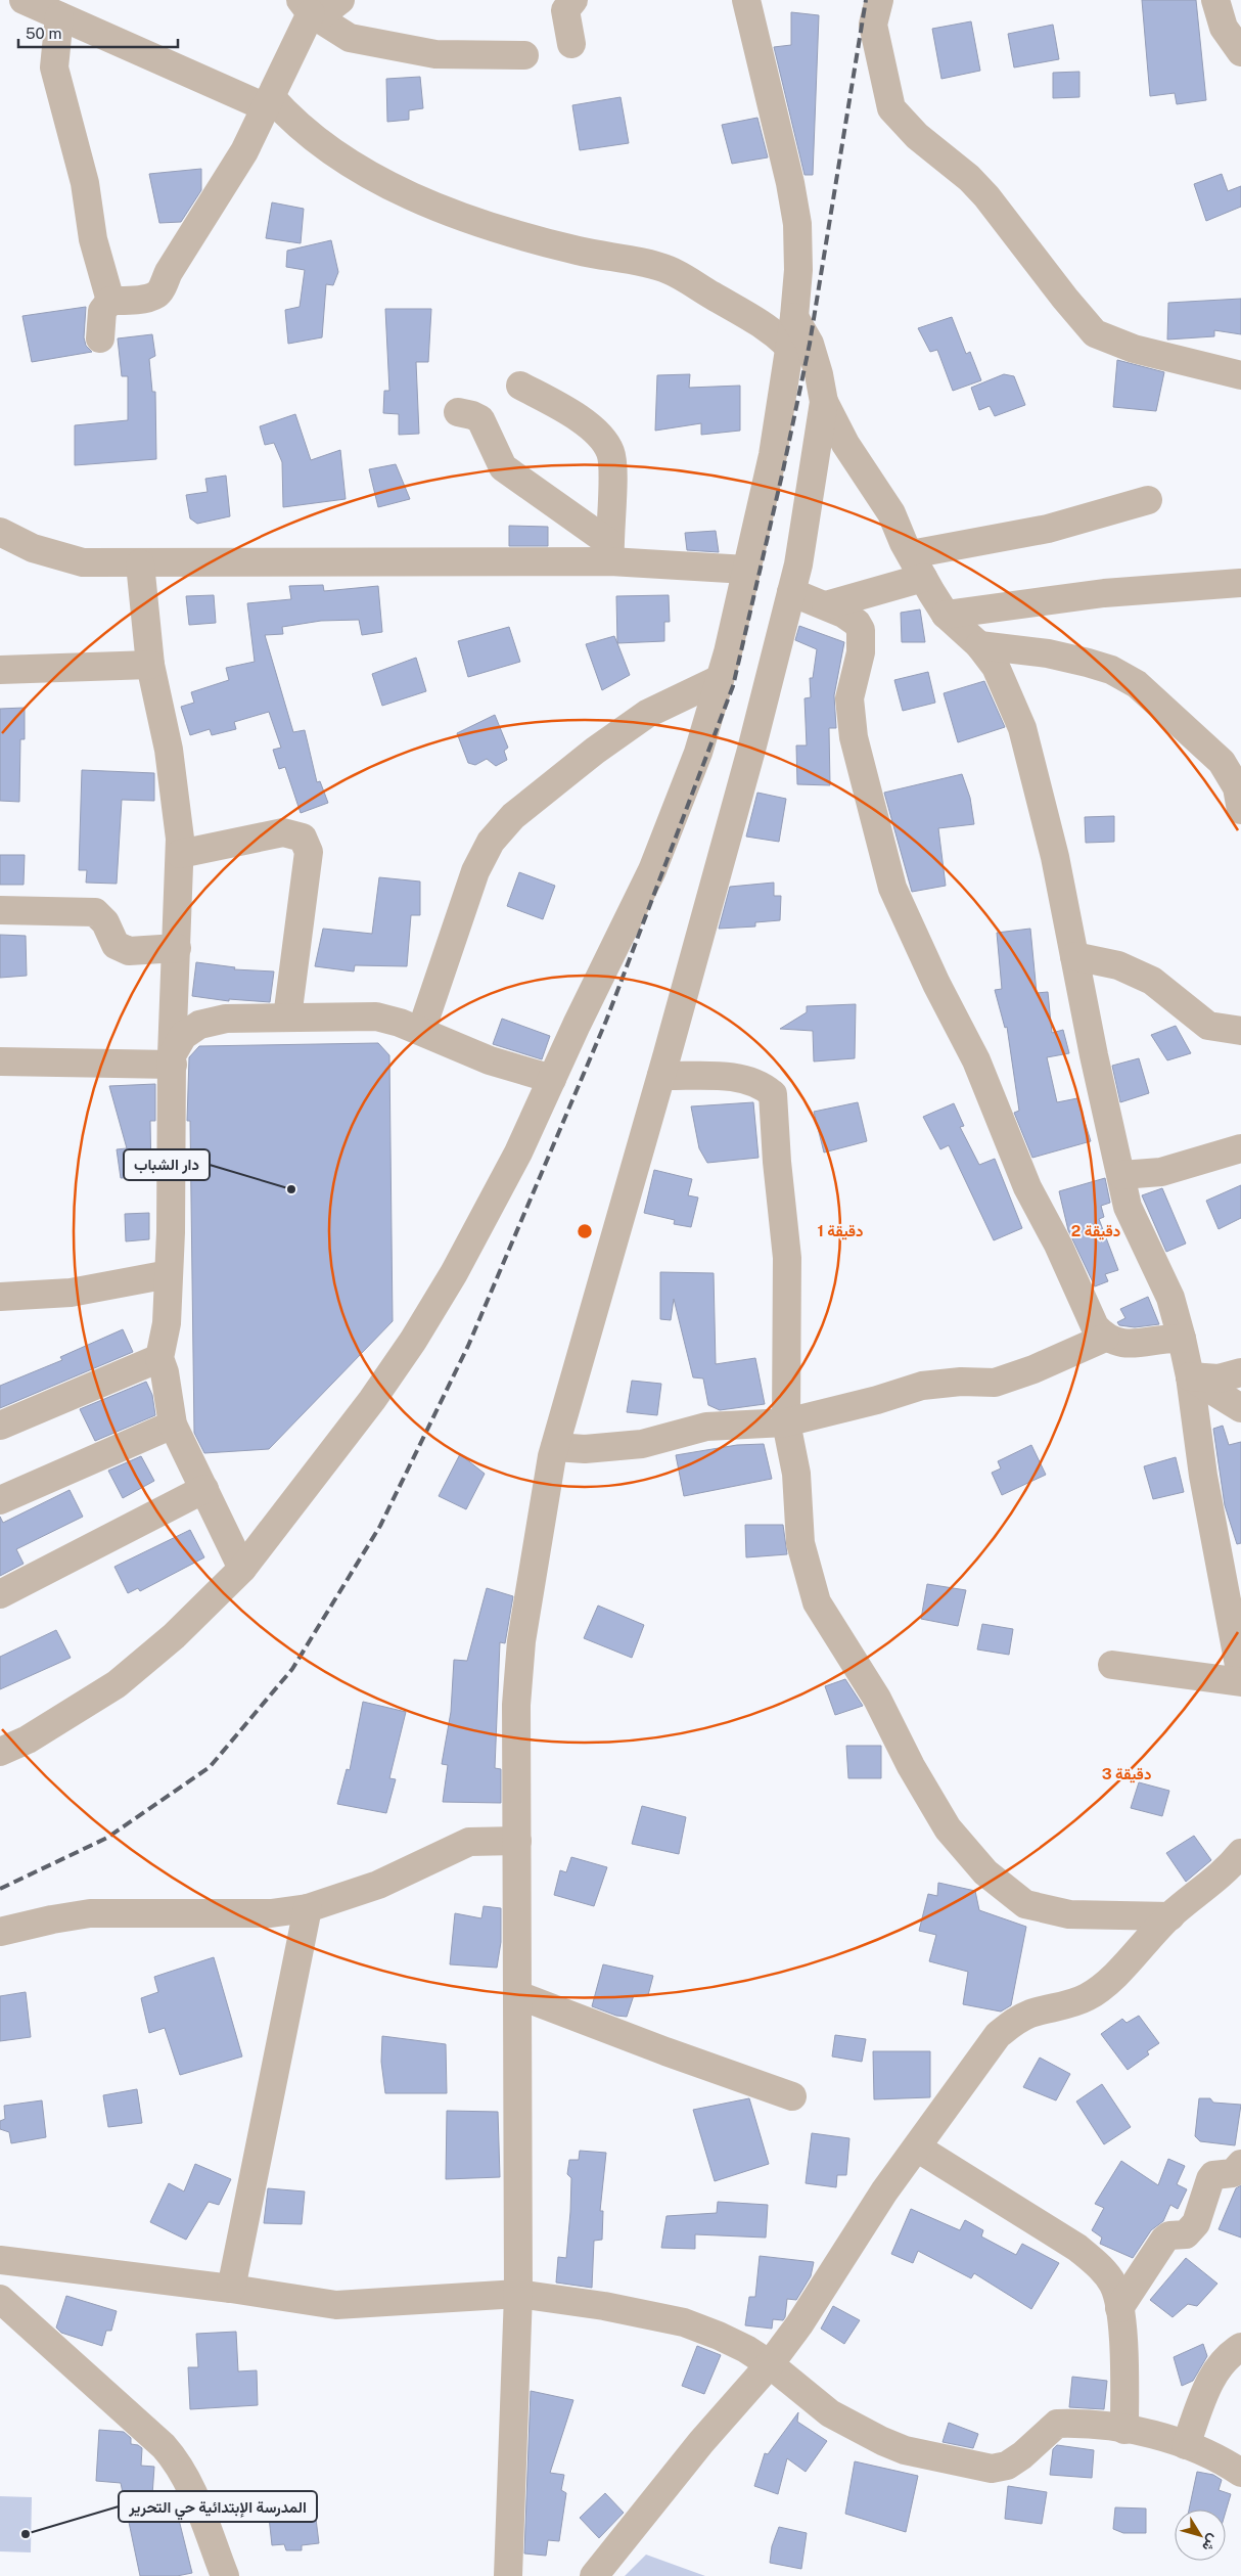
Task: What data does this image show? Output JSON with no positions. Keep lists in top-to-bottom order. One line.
{"places":["دار الشباب","المدرسة الإبتدائية حي التحرير"],"scale_bar":"50 m","north":"bottom right","rings":["1 دقيقة","2 دقيقة","3 دقيقة"]}
